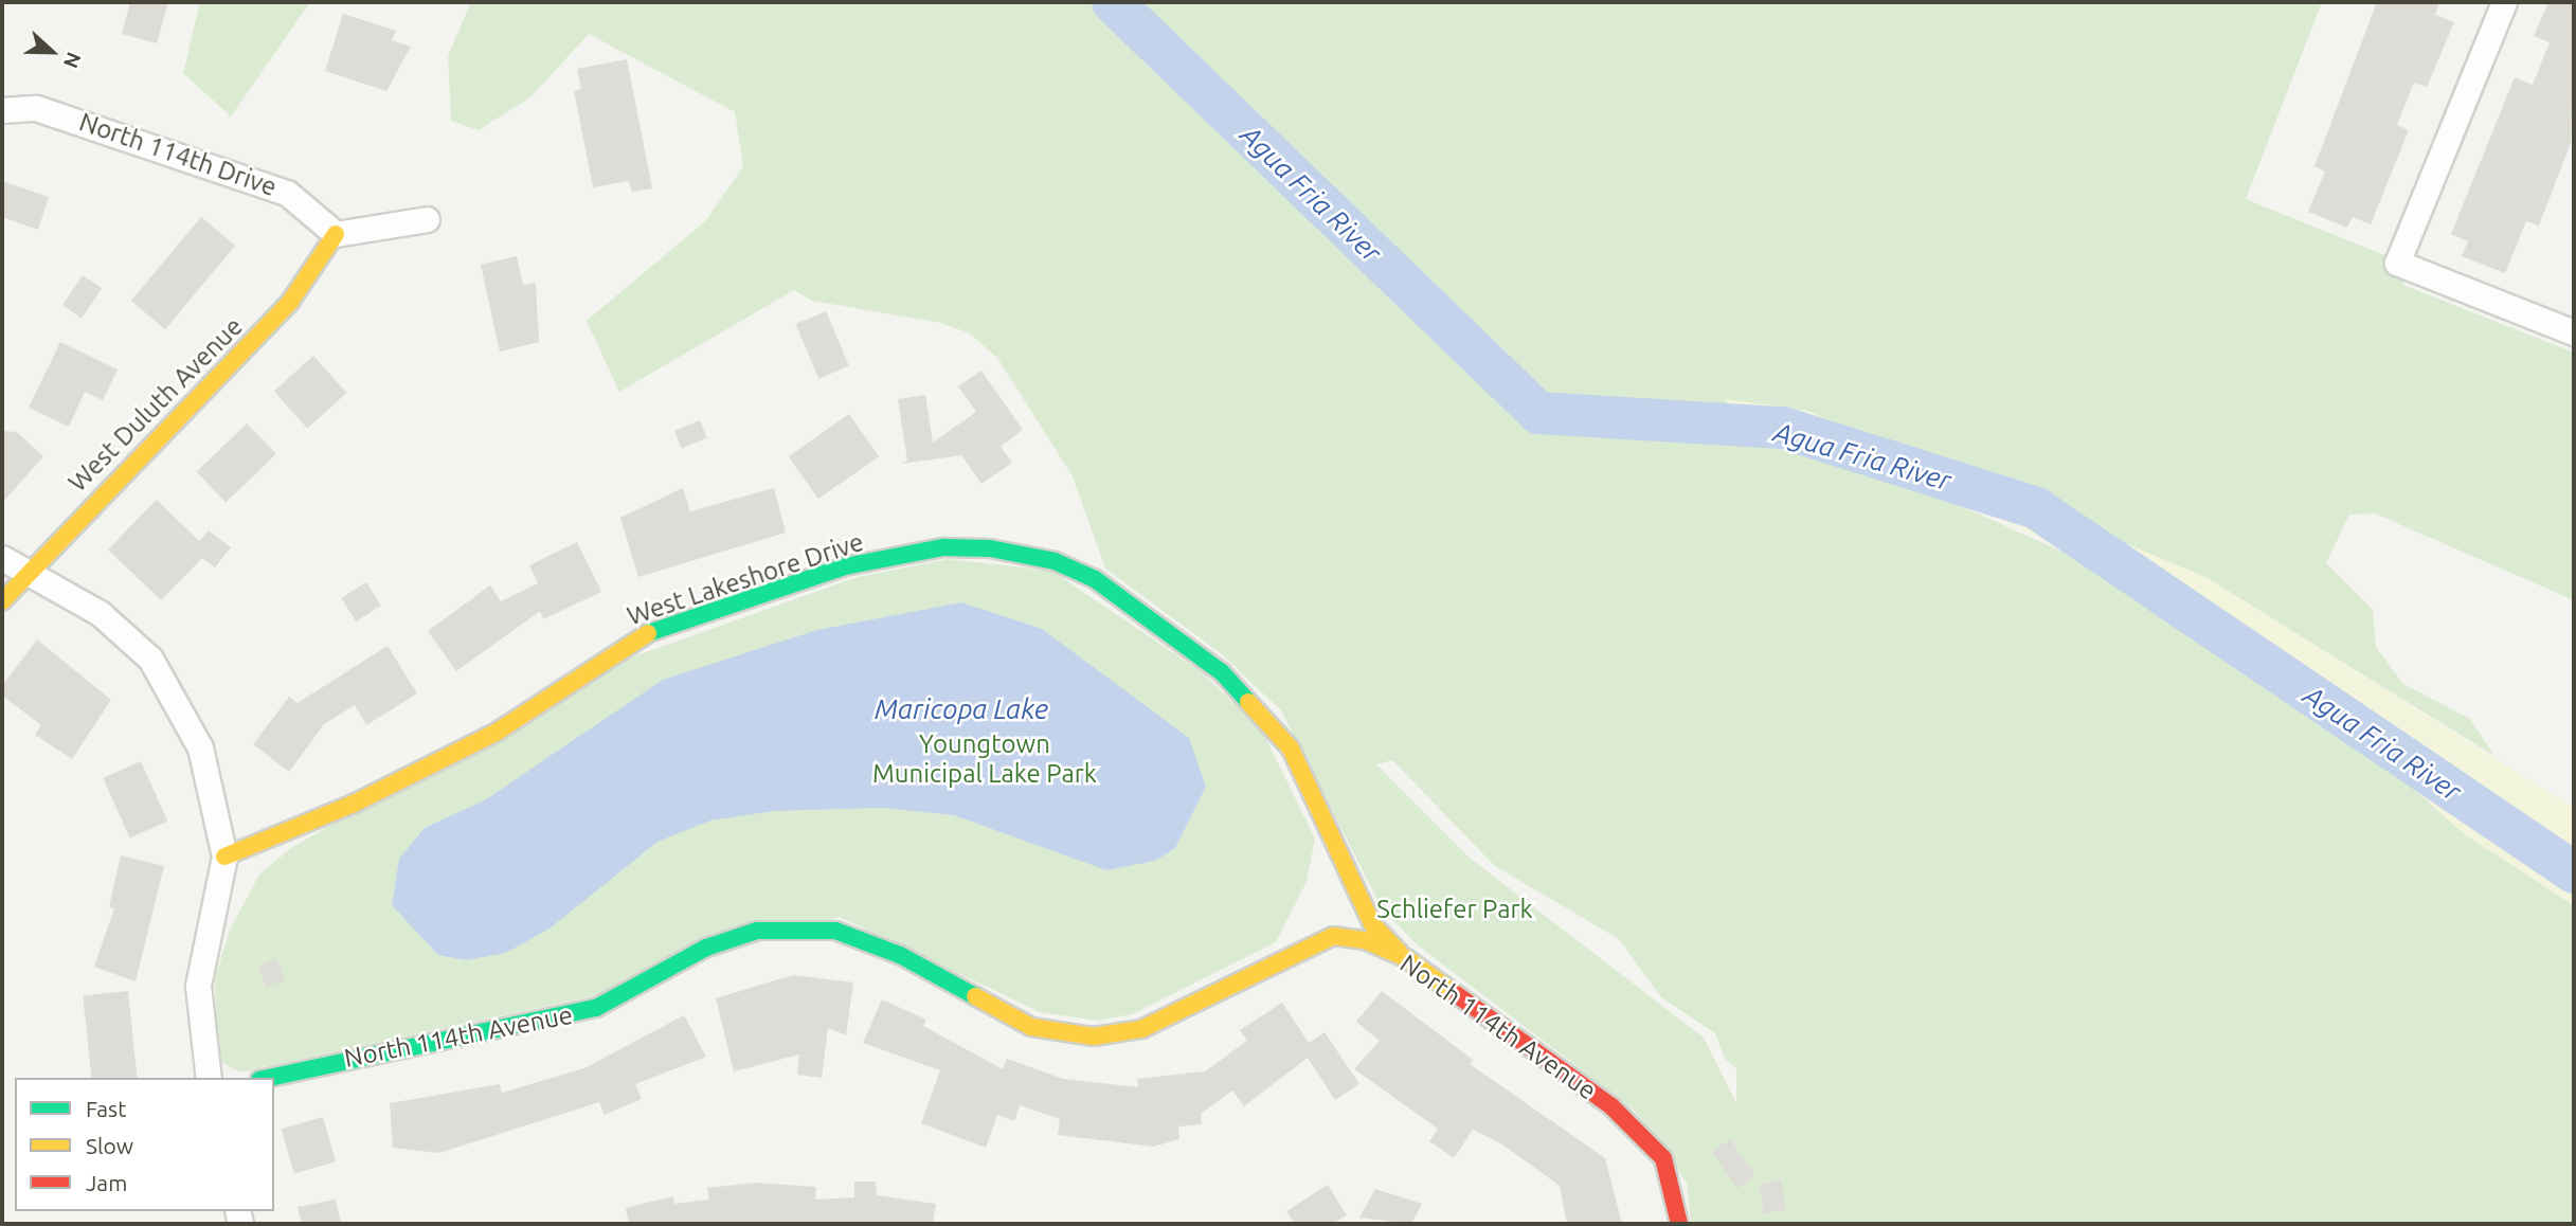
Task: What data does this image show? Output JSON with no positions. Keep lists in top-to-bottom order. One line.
{"streets":{"street":["North 114th Drive","West Duluth Avenue","West Lakeshore Drive","North 114th Avenue"]},"crossings":[["North 114th Drive","West Duluth Avenue"],["West Lakeshore Drive","North 114th Avenue"]],"water":["Agua Fria River","Maricopa Lake"],"parks":["Youngtown Municipal Lake Park","Schliefer Park"],"legend":["Fast","Slow","Jam"],"north":"right"}
